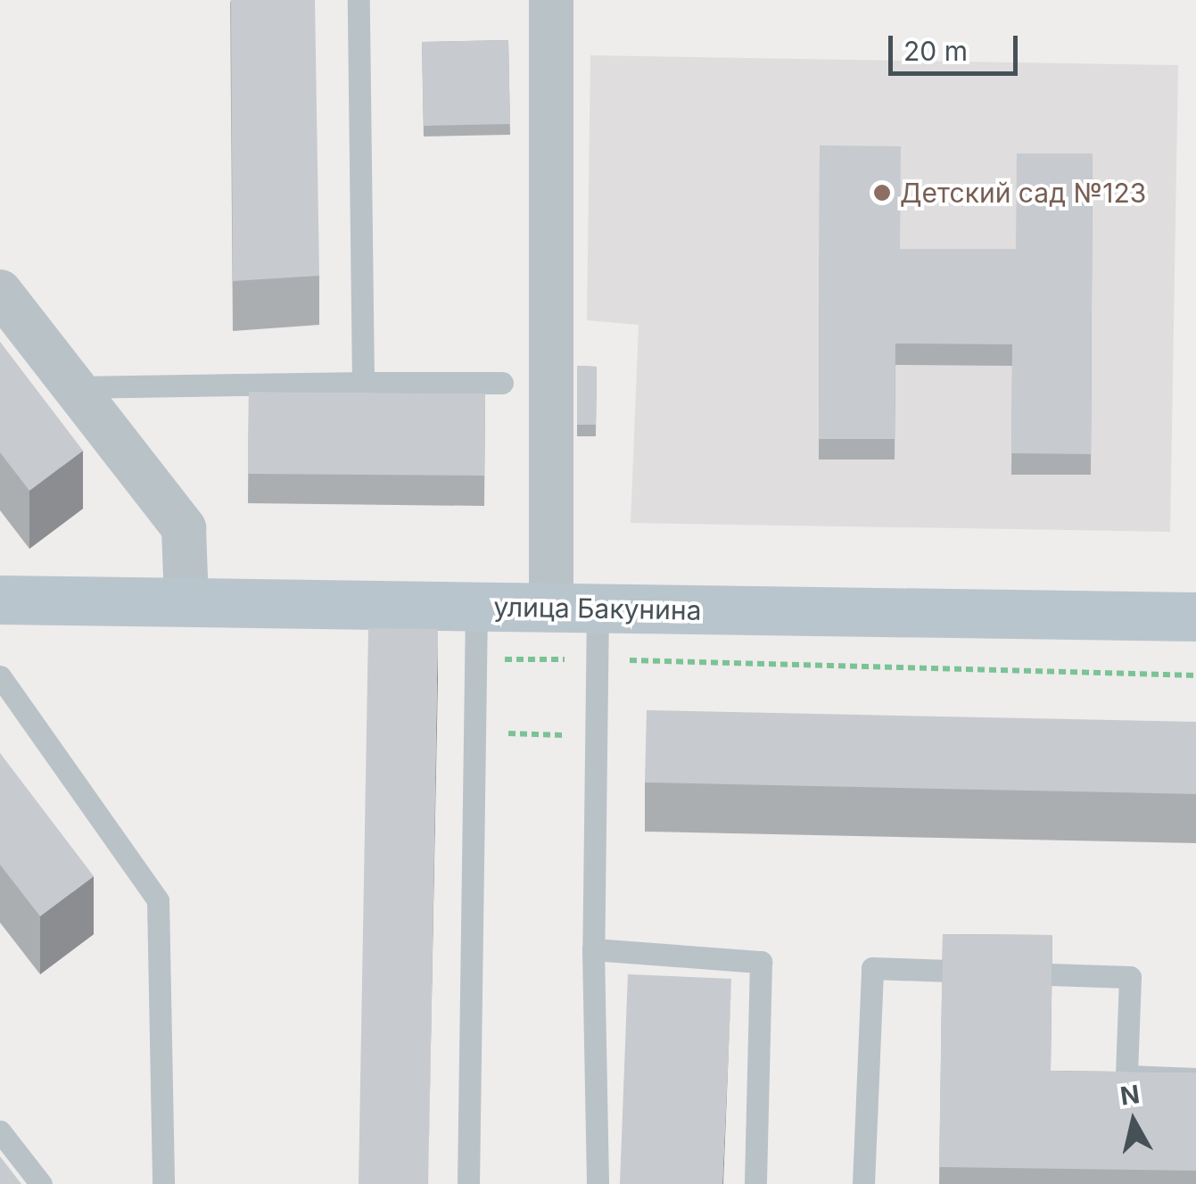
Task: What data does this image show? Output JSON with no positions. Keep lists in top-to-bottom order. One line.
{"streets":{"street":["улица Бакунина"]},"places":["Детский сад №123"],"scale_bar":"20 m","north":"top"}
